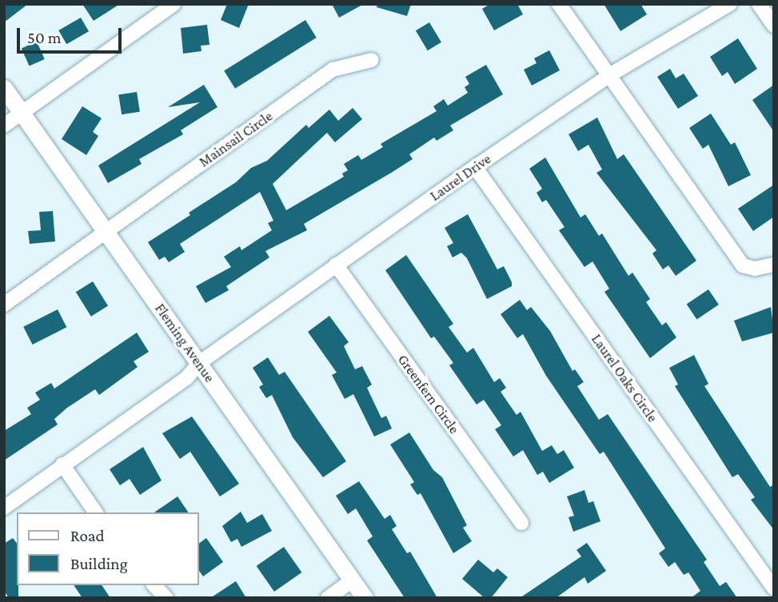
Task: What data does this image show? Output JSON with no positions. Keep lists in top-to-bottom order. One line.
{"streets":{"street":["Mainsail Circle","Laurel Drive","Fleming Avenue","Laurel Oaks Circle","Greenfern Circle"]},"crossings":[["Mainsail Circle","Fleming Avenue"],["Laurel Drive","Fleming Avenue"],["Laurel Drive","Laurel Oaks Circle"],["Laurel Drive","Greenfern Circle"]],"legend":["Road","Building"],"scale_bar":"50 m"}
